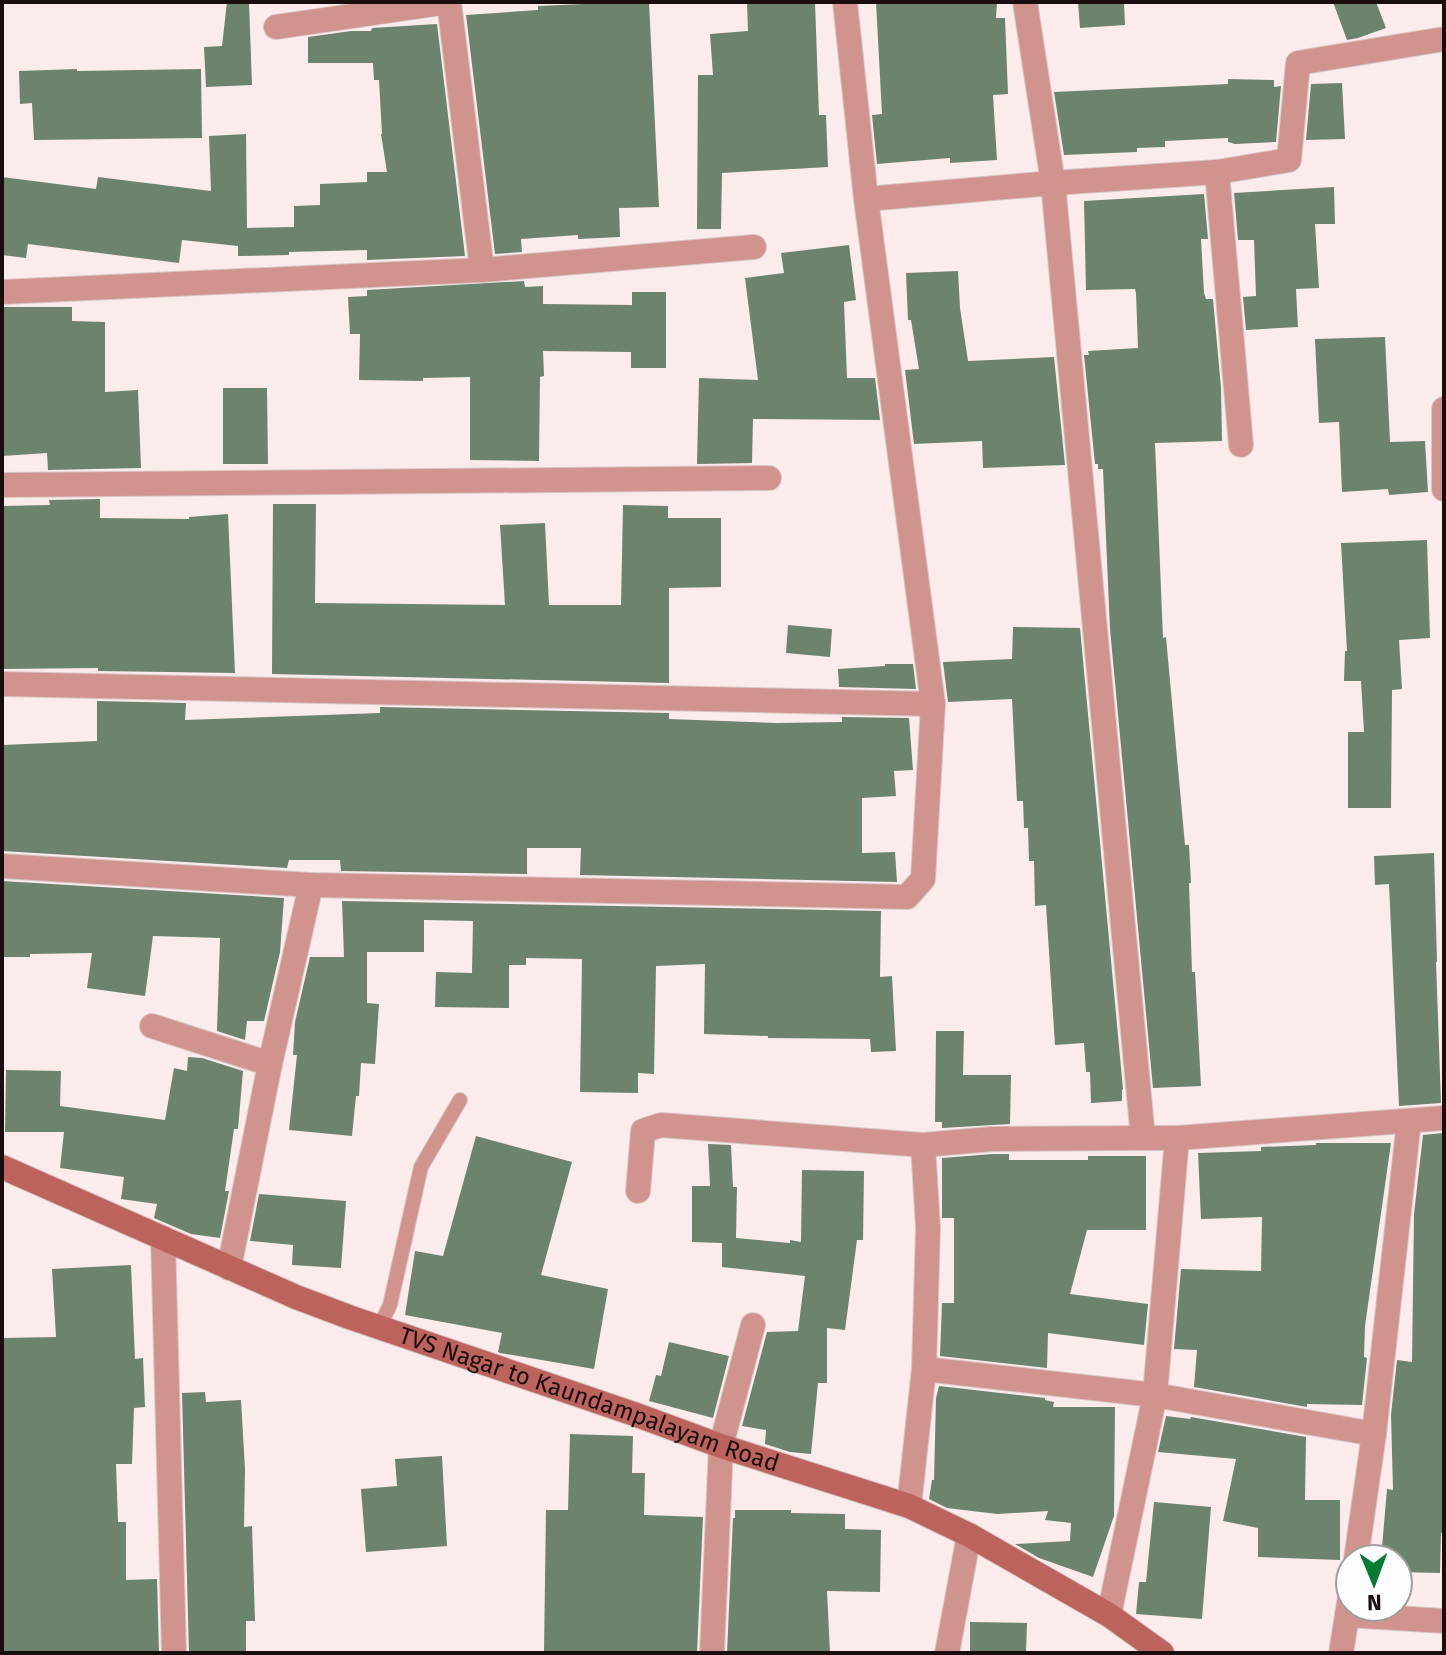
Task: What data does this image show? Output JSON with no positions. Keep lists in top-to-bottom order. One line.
{"streets":{"street":["TVS Nagar to Kaundampalayam Road"]},"north":"bottom"}
